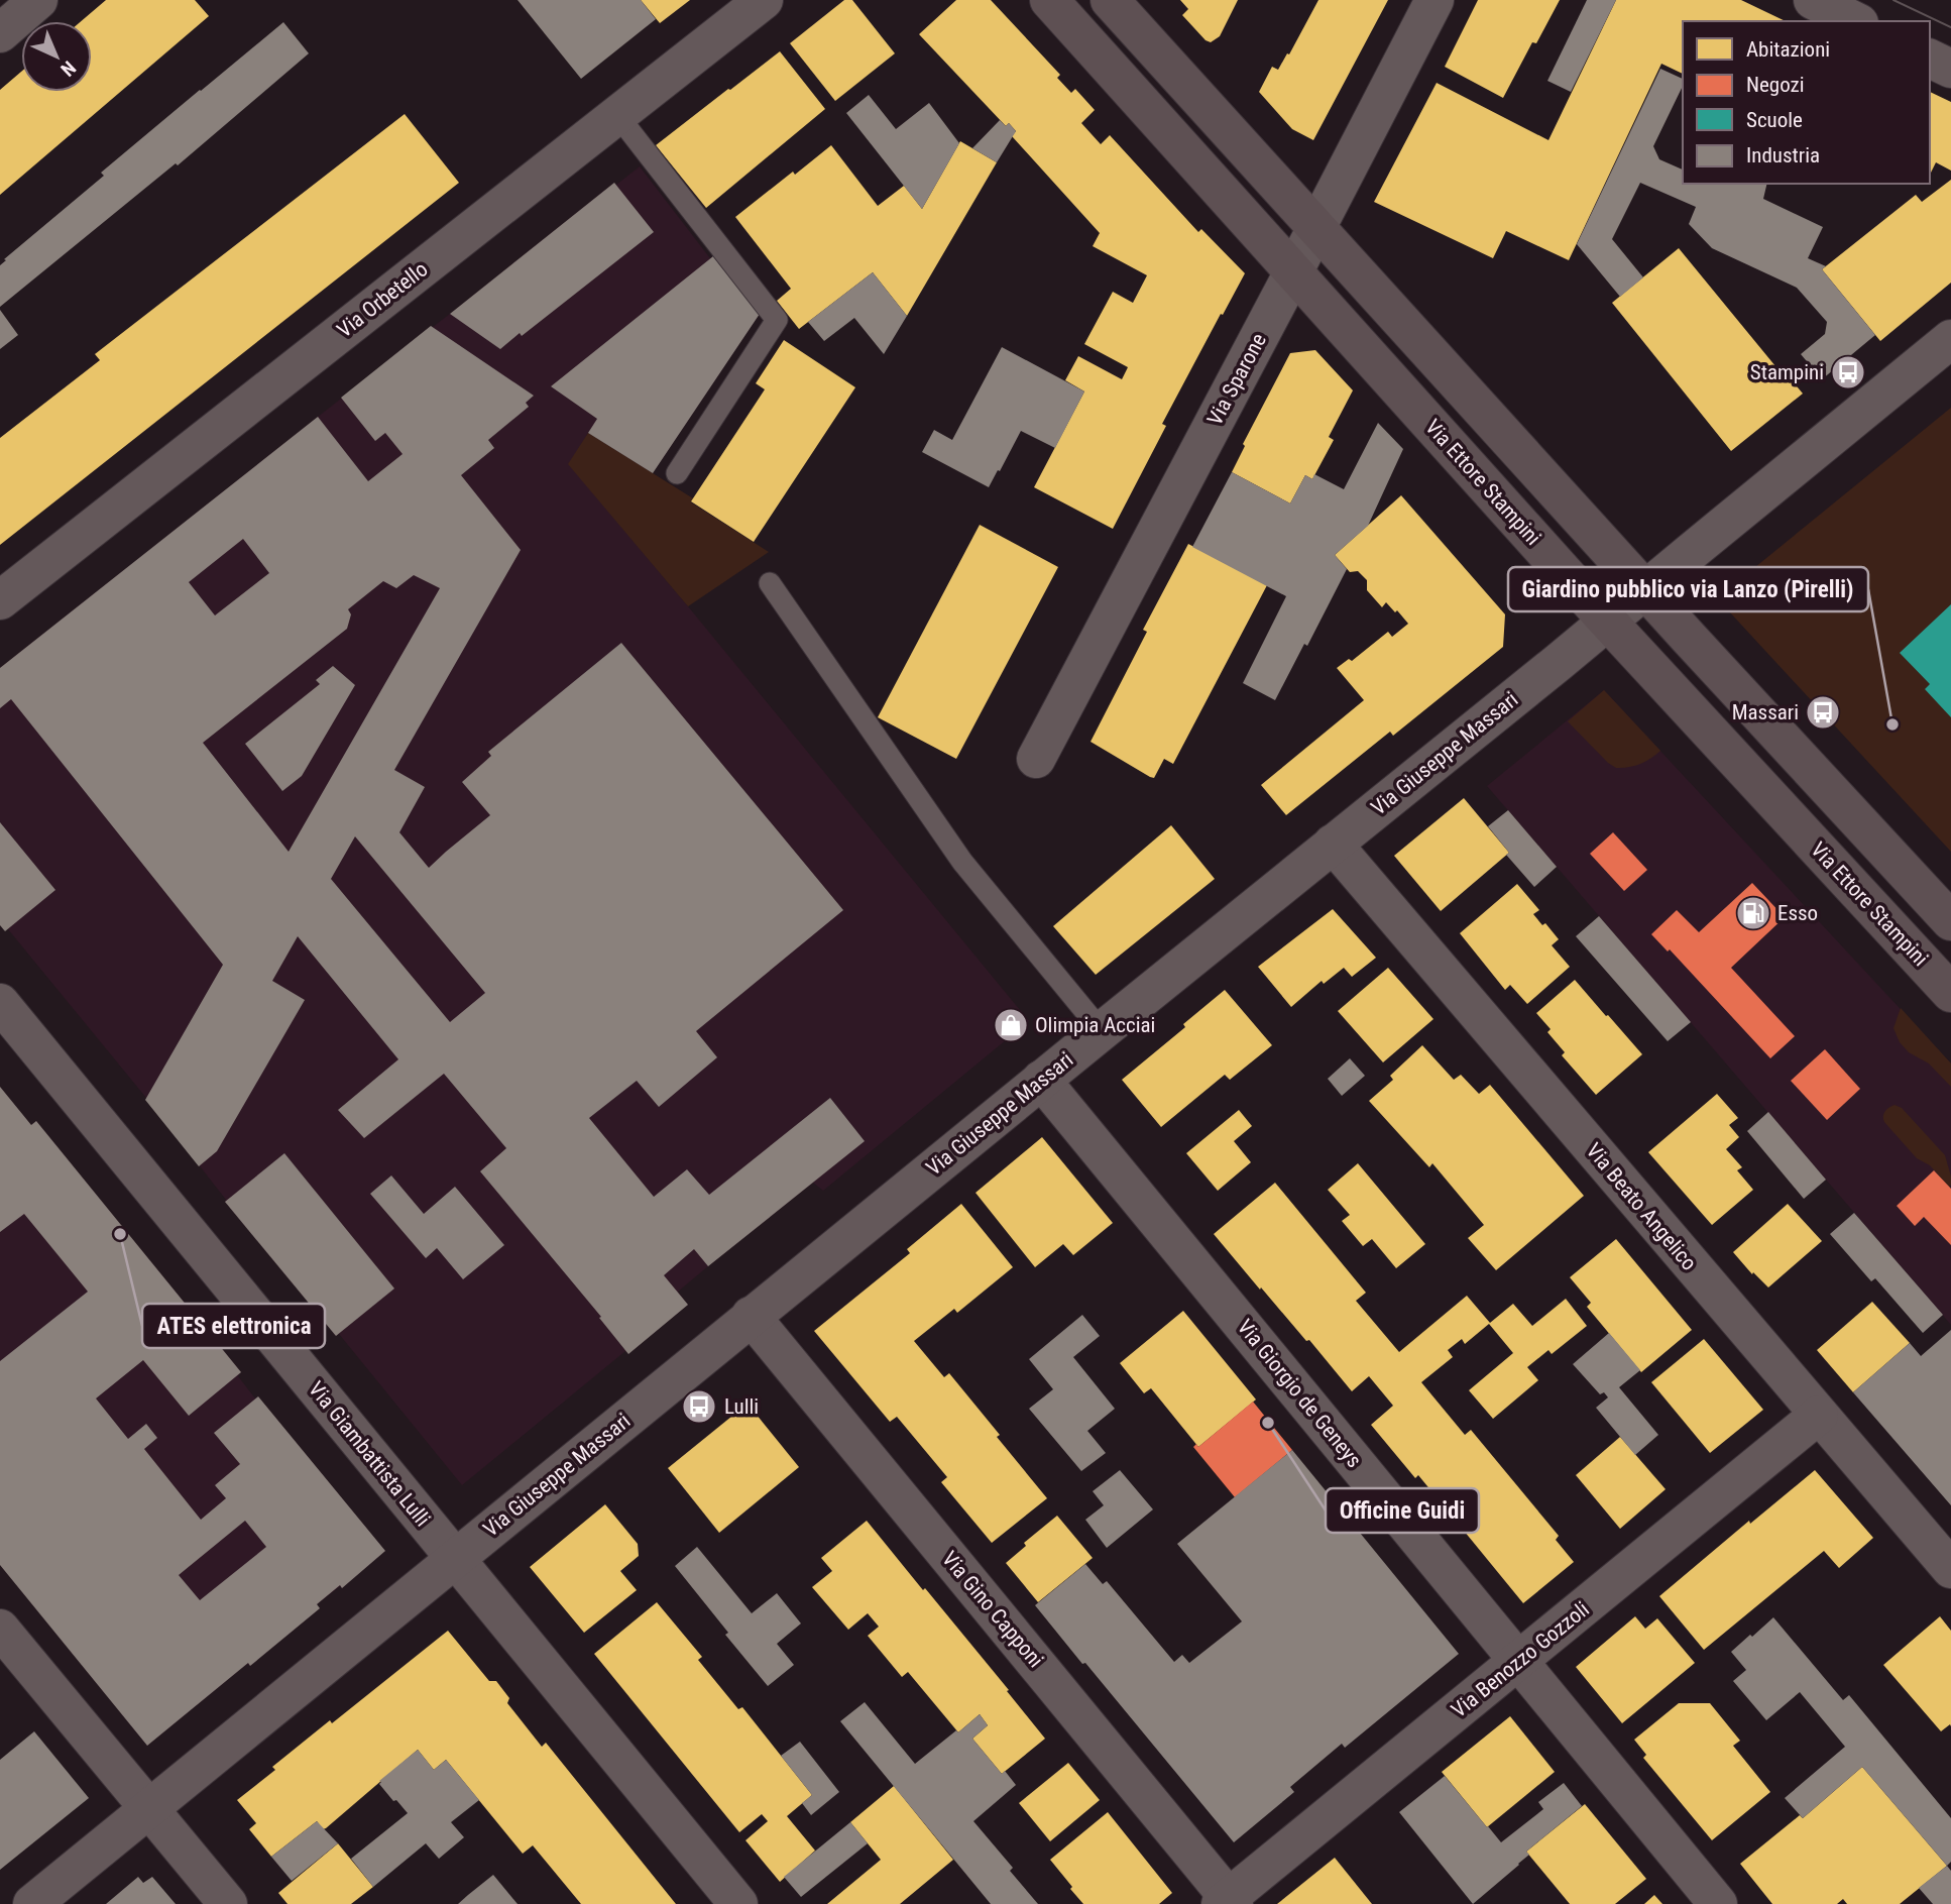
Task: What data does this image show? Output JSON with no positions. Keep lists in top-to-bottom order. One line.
{"streets":{"main road":["Via Ettore Stampini"],"street":["Via Orbetello","Via Sparone","Via Giuseppe Massari","Via Beato Angelico","Via Giorgio de Geneys","Via Giambattista Lulli","Via Gino Capponi","Via Benozzo Gozzoli"]},"crossings":[["Via Sparone","Via Ettore Stampini"],["Via Ettore Stampini","Via Giuseppe Massari"],["Via Giuseppe Massari","Via Beato Angelico"],["Via Giuseppe Massari","Via Giorgio de Geneys"],["Via Giuseppe Massari","Via Giambattista Lulli"],["Via Giuseppe Massari","Via Gino Capponi"],["Via Beato Angelico","Via Benozzo Gozzoli"],["Via Giorgio de Geneys","Via Benozzo Gozzoli"],["Via Gino Capponi","Via Benozzo Gozzoli"]],"places":{"bus stop":["Stampini","Massari","Lulli"],"other":["Giardino pubblico via Lanzo (Pirelli)","ATES elettronica","Officine Guidi"],"fuel station":["Esso"],"shop":["Olimpia Acciai"]},"legend":["Abitazioni","Negozi","Scuole","Industria"],"north":"bottom right"}
